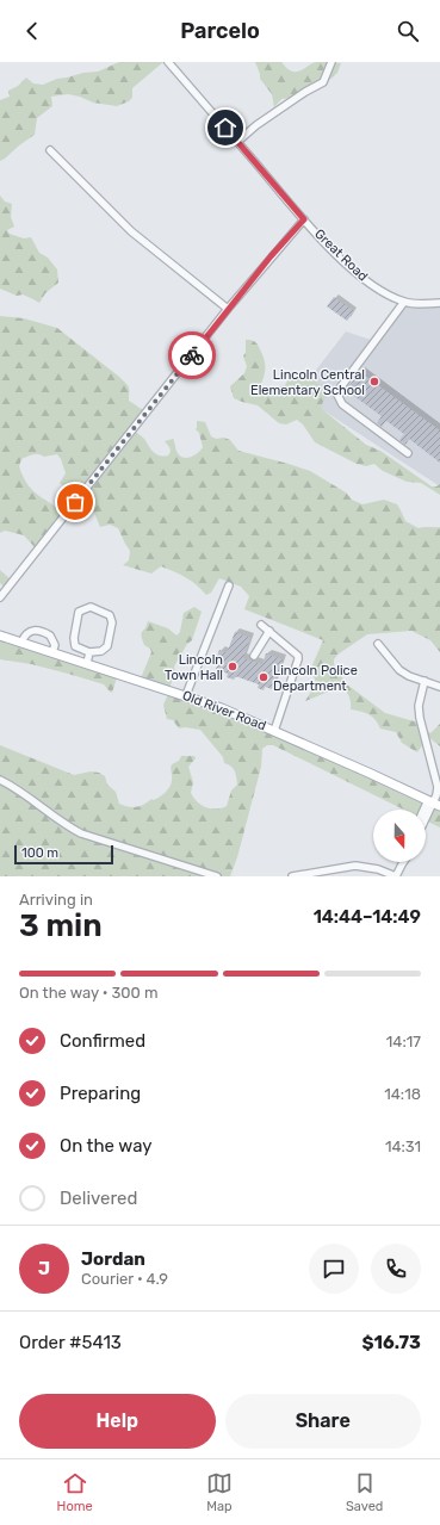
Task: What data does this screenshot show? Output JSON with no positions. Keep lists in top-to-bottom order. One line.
{"streets":{"main road":["Old River Road"],"street":["Great Road"]},"places":["Lincoln Central Elementary School","Lincoln Town Hall","Lincoln Police Department"],"scale_bar":"100 m","north":"bottom","page":{"header":"Parcelo","scale":"100 m","heading":["3 min","Arriving in","14:44–14:49"],"panel":["Jordan","Courier · 4.9","Order #5413","$16.73"],"bar":"On the way · 300 m","list":[["Confirmed","14:17"],["Preparing","14:18"],["On the way","14:31"],"Delivered"],"round":"J","buttons":["Help","Share"],"tabs":["Home","Map","Saved"]}}
